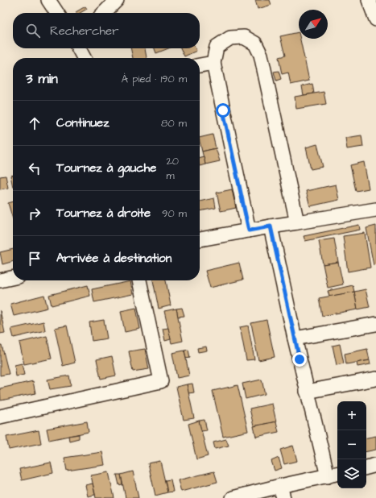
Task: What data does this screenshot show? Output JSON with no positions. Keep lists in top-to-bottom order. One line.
{"north":"top right","page":{"search":"Rechercher","heading":["3 min","À pied · 190 m"],"list":[["Continuez","80 m"],["Tournez à gauche","20 m"],["Tournez à droite","90 m"],"Arrivée à destination"],"map_buttons":["+","−"]}}
